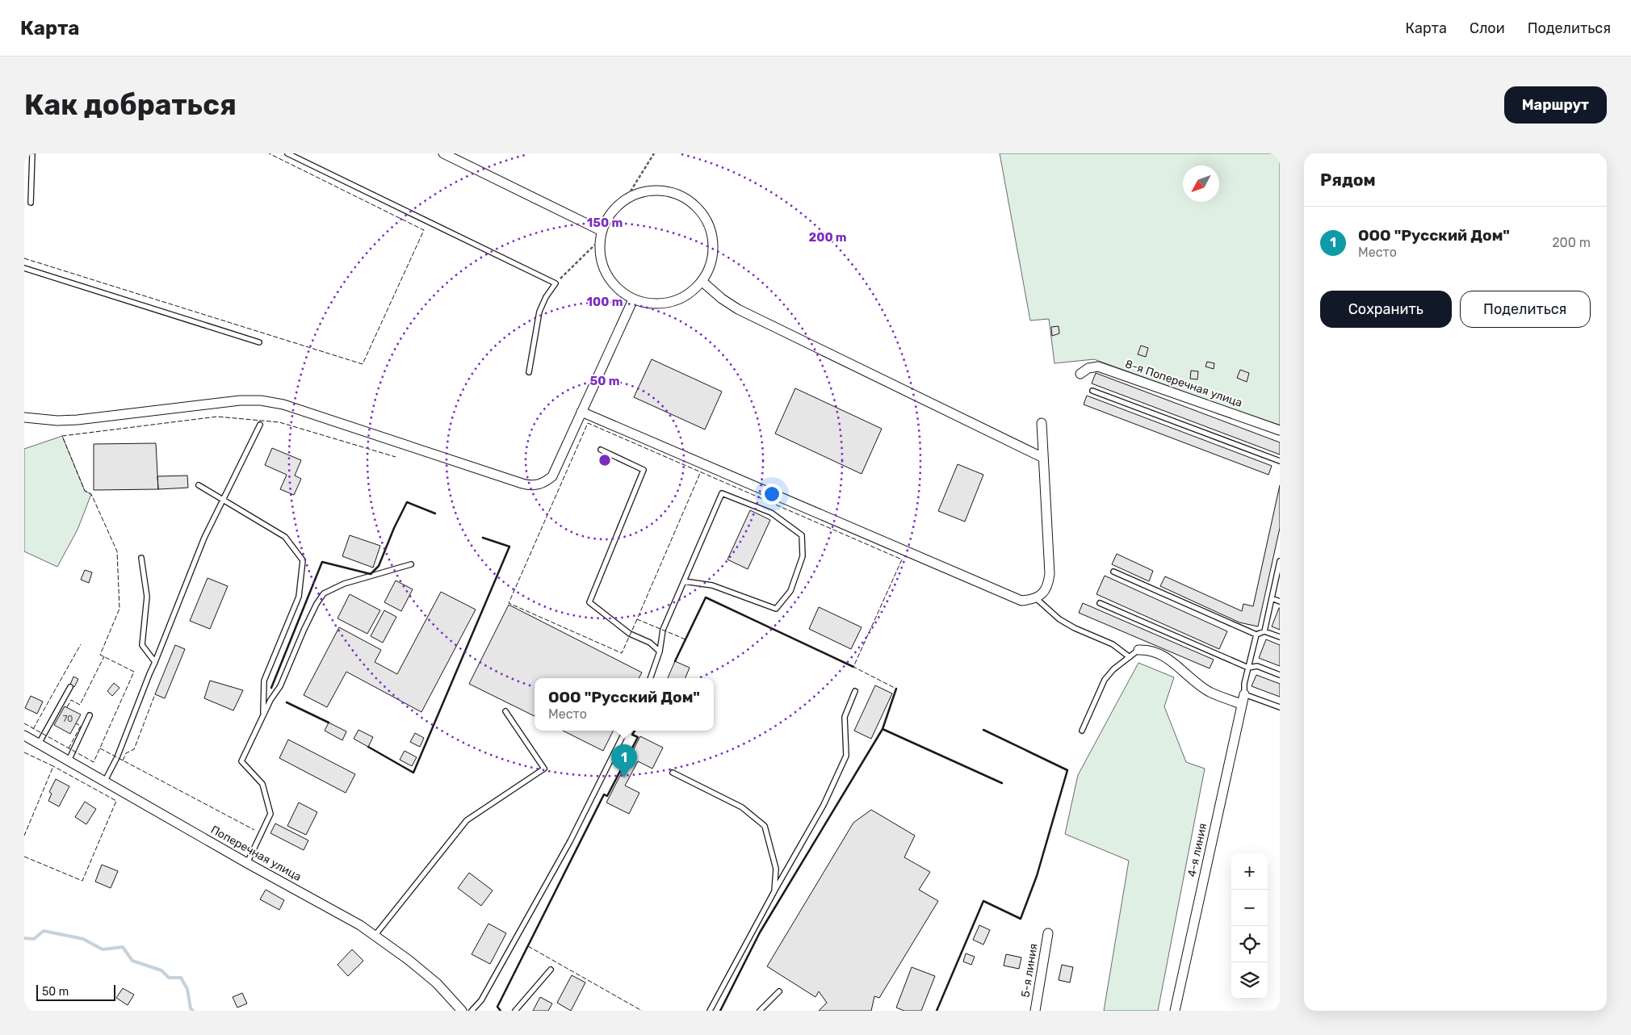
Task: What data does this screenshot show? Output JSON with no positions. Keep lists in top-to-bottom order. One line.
{"streets":{"street":["8-я Поперечная улица","4-я линия","Поперечная улица","5-я линия"]},"house_numbers":["70"],"scale_bar":"50 m","north":"bottom left","page":{"header":"Карта","nav":["Карта","Слои","Поделиться"],"buttons":["Маршрут",["Сохранить","Поделиться"]],"title":"Как добраться","heading":"Рядом","list":[{"mark":"1","name":"ООО \"Русский Дом\"","note":"Место","value":"200 m"}],"popup":["ООО \"Русский Дом\"","Место"],"pins":"1","map_buttons":["+","−"],"scale":"50 m"},"rings":["150 m","200 m","100 m","50 m"]}
